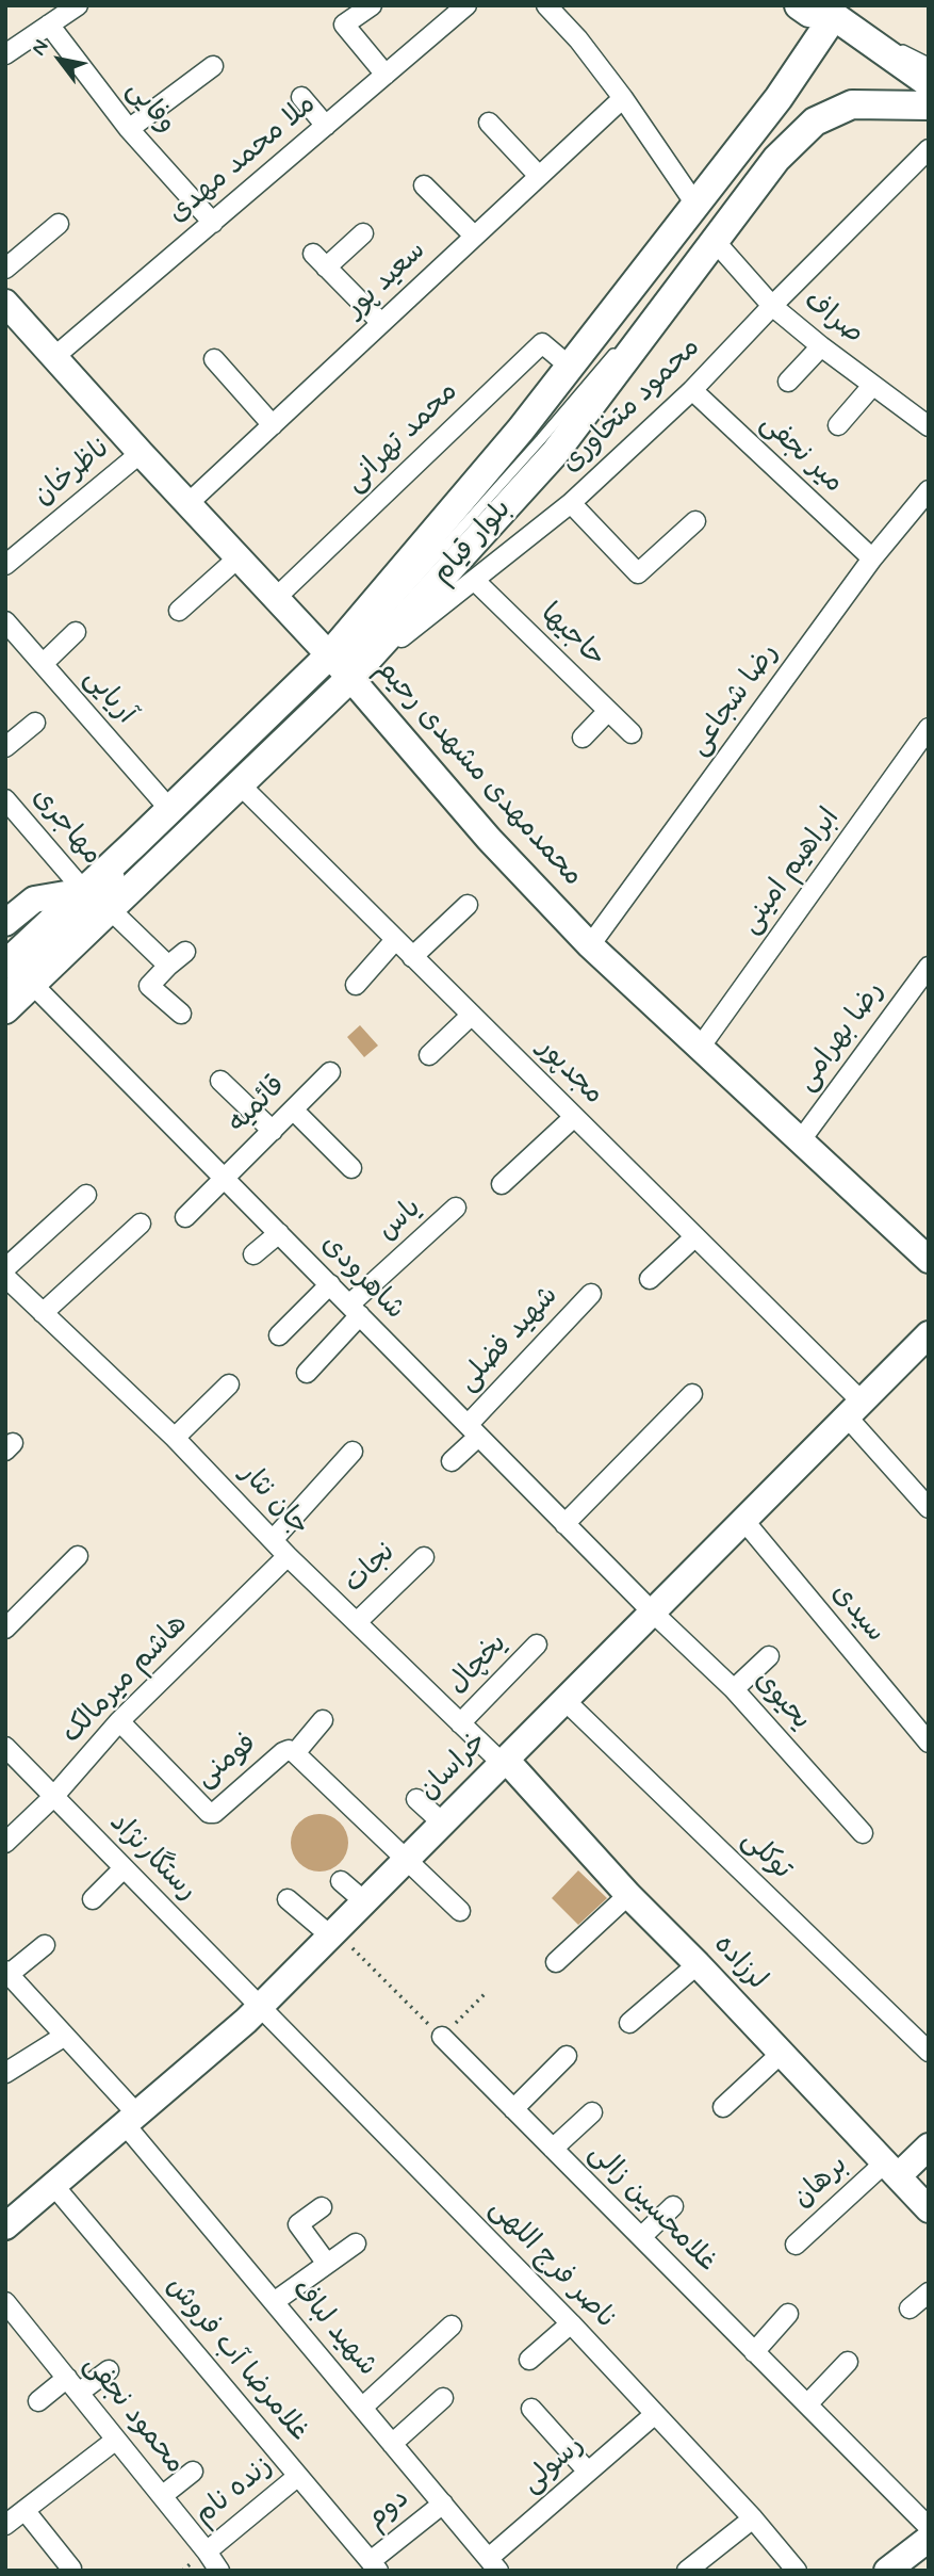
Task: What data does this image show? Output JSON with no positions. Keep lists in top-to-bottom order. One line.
{"streets":{"main road":["بلوار قیام","محمدمهدی مشهدی رحیم","خراسان","لرزاده"],"street":["وفایی","ملا محمد مهدی","سعید پور","صراف","محمود متخاوری","محمد تهرانی","میر نجفی","ناظرخان","حاجیها","آریایی","رضا شجاعی","مهاجری","ابراهیم امینی","رضا بهرامی","مجدپور","قائمیه","یاس","شاهرودی","شهید فضلی","جان نثار","نجات","سیدی","یخچال","هاشم میرمالک","یحیوی","فومنی","توکلی","رستگارنژاد","برهان","غلامحسین زالی","ناصر فرج اللهی","شهید لباف","غلامرضا آب فروش","محمود نجفی","رسولی","زنده نام","دوم"]},"crossings":[["وفایی","ملا محمد مهدی"],["ملا محمد مهدی","محمدمهدی مشهدی رحیم"],["سعید پور","محمدمهدی مشهدی رحیم"],["صراف","محمود متخاوری"],["صراف","بلوار قیام"],["محمود متخاوری","میر نجفی"],["محمود متخاوری","بلوار قیام"],["محمود متخاوری","حاجیها"],["محمود متخاوری","محمدمهدی مشهدی رحیم"],["محمد تهرانی","بلوار قیام"],["محمد تهرانی","محمدمهدی مشهدی رحیم"],["میر نجفی","رضا شجاعی"],["ناظرخان","محمدمهدی مشهدی رحیم"],["بلوار قیام","آریایی"],["بلوار قیام","محمدمهدی مشهدی رحیم"],["بلوار قیام","مهاجری"],["بلوار قیام","مجدپور"],["بلوار قیام","شاهرودی"],["رضا شجاعی","محمدمهدی مشهدی رحیم"],["محمدمهدی مشهدی رحیم","ابراهیم امینی"],["محمدمهدی مشهدی رحیم","رضا بهرامی"],["مجدپور","خراسان"],["قائمیه","شاهرودی"],["یاس","شاهرودی"],["شاهرودی","شهید فضلی"],["شاهرودی","یحیوی"],["شاهرودی","خراسان"],["جان نثار","نجات"],["جان نثار","یخچال"],["جان نثار","هاشم میرمالک"],["جان نثار","خراسان"],["جان نثار","لرزاده"],["سیدی","خراسان"],["هاشم میرمالک","فومنی"],["هاشم میرمالک","رستگارنژاد"],["یحیوی","خراسان"],["فومنی","خراسان"],["خراسان","توکلی"],["خراسان","رستگارنژاد"],["خراسان","لرزاده"],["خراسان","ناصر فرج اللهی"],["خراسان","شهید لباف"],["خراسان","غلامرضا آب فروش"],["رستگارنژاد","ناصر فرج اللهی"],["لرزاده","برهان"],["ناصر فرج اللهی","رسولی"],["شهید لباف","رسولی"],["شهید لباف","دوم"],["غلامرضا آب فروش","زنده نام"],["غلامرضا آب فروش","دوم"],["محمود نجفی","زنده نام"]],"north":"top left"}
